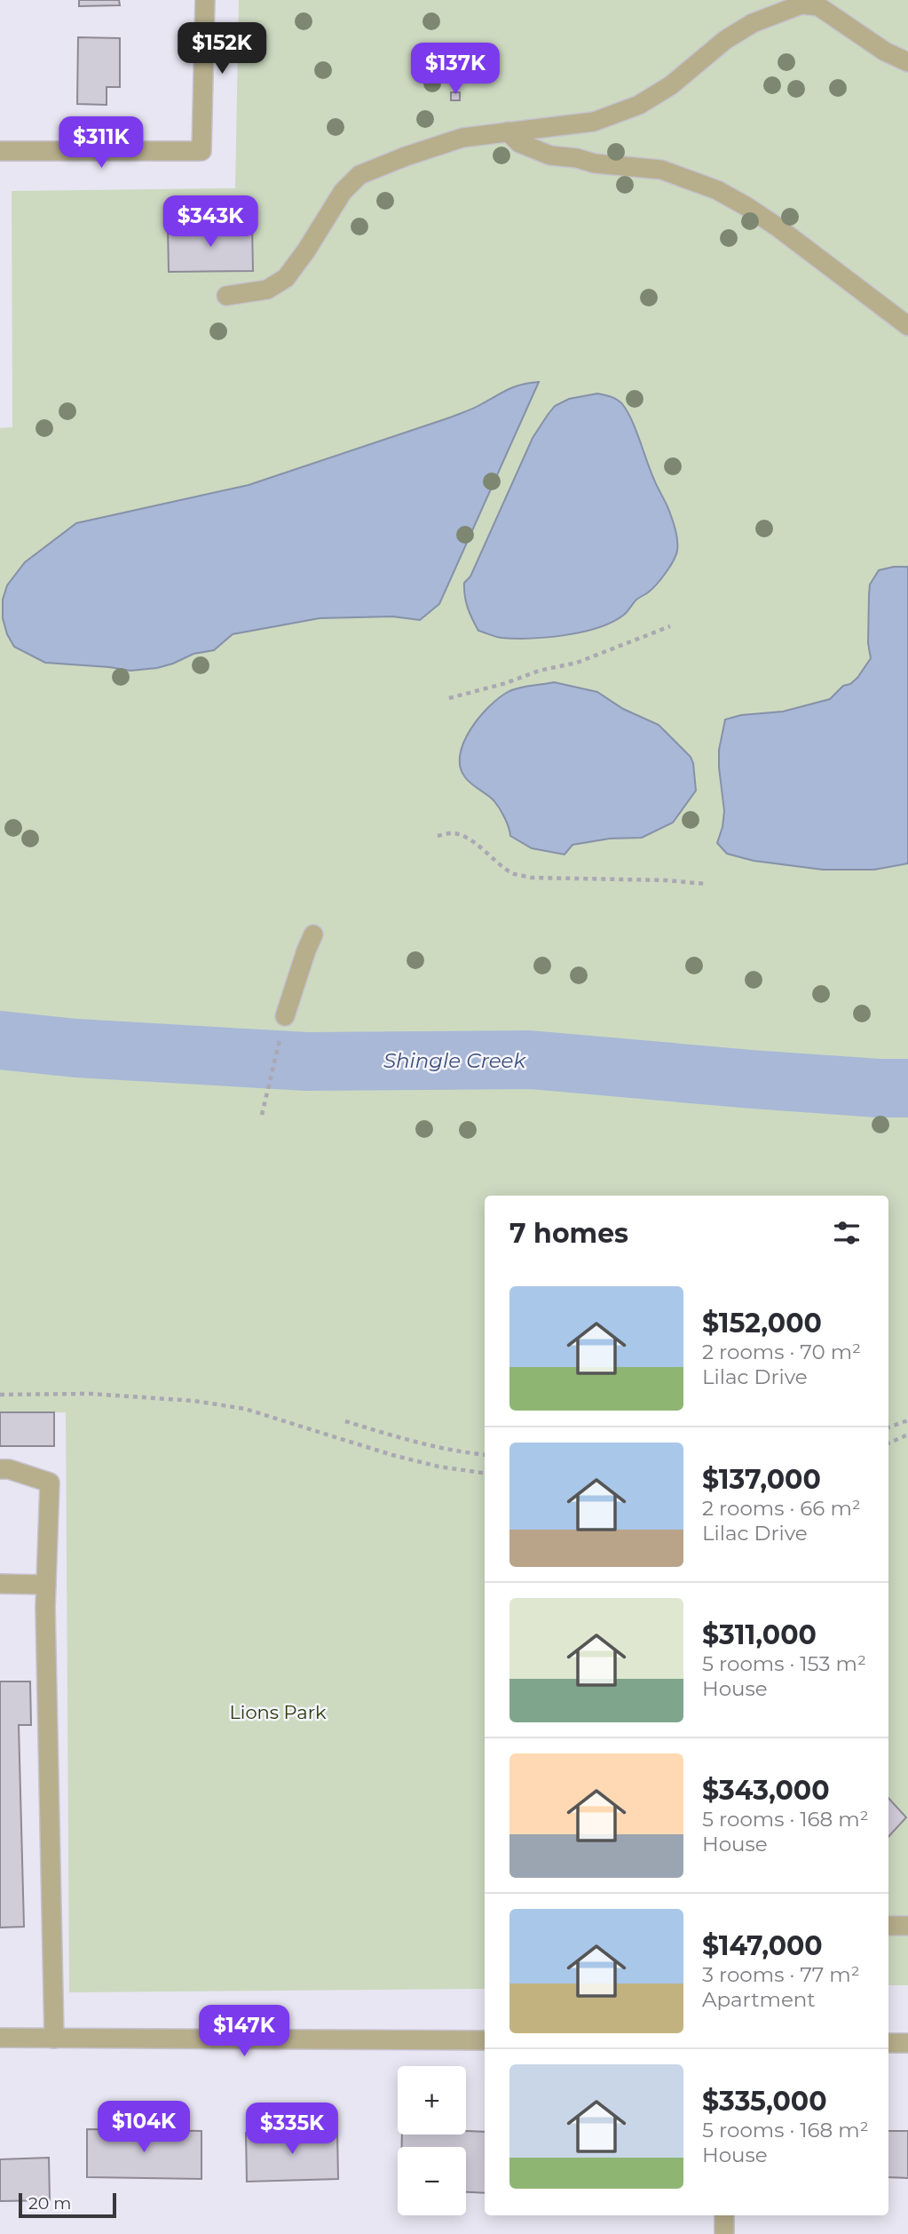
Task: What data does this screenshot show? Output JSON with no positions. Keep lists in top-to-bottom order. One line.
{"water":["Shingle Creek"],"parks":["Lions Park"],"scale_bar":"20 m","page":{"price":["$152K","$137K","$311K","$343K","$147K","$104K","$335K"],"heading":"7 homes","list":[{"name":"$152,000","note":"2 rooms · 70 m² · Lilac Drive"},{"name":"$137,000","note":"2 rooms · 66 m² · Lilac Drive"},{"name":"$311,000","note":"5 rooms · 153 m² · House"},{"name":"$343,000","note":"5 rooms · 168 m² · House"},{"name":"$147,000","note":"3 rooms · 77 m² · Apartment"},{"name":"$335,000","note":"5 rooms · 168 m² · House"}],"map_buttons":["+","−"],"scale":"20 m"}}
